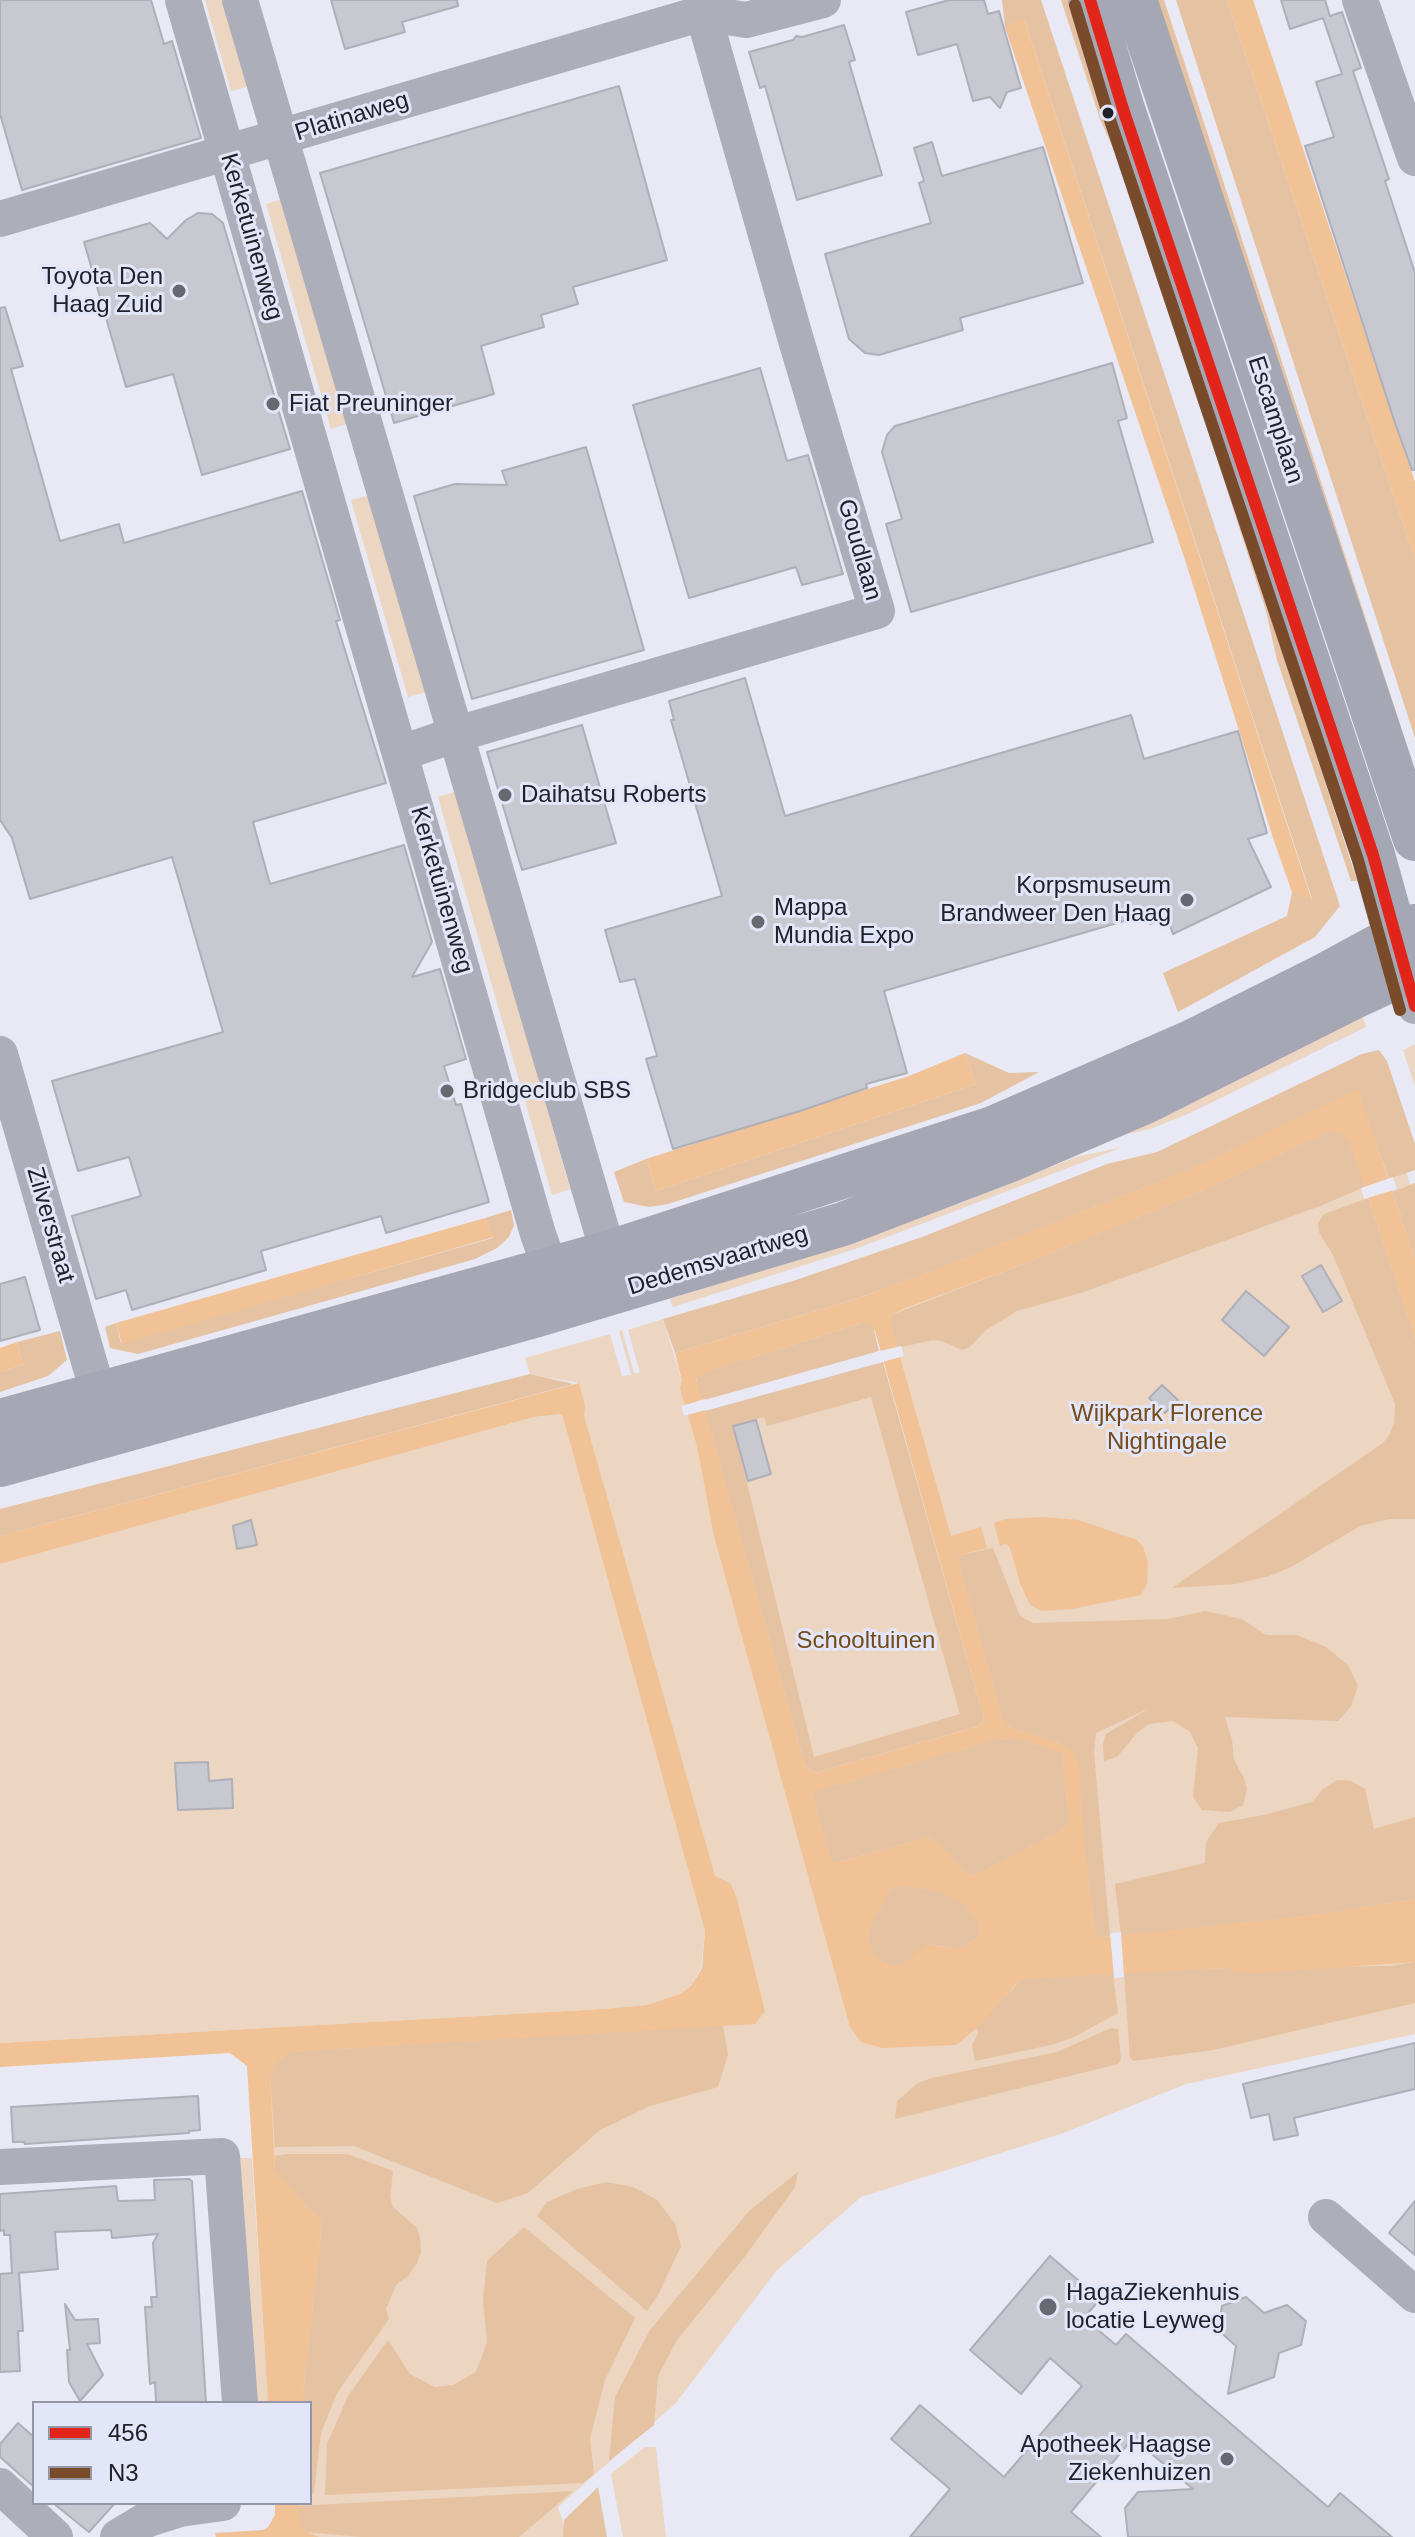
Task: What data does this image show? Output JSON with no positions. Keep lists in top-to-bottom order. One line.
{"streets":{"main road":["Escamplaan","Dedemsvaartweg"],"street":["Platinaweg","Kerketuinenweg","Goudlaan","Zilverstraat"]},"crossings":[["Platinaweg","Kerketuinenweg"],["Platinaweg","Goudlaan"],["Kerketuinenweg","Goudlaan"],["Kerketuinenweg","Dedemsvaartweg"],["Escamplaan","Dedemsvaartweg"],["Zilverstraat","Dedemsvaartweg"]],"parks":["Wijkpark Florence Nightingale","Schooltuinen"],"places":["Toyota Den Haag Zuid","Fiat Preuninger","Daihatsu Roberts","Korpsmuseum Brandweer Den Haag","Mappa Mundia Expo","Bridgeclub SBS","HagaZiekenhuis locatie Leyweg","Apotheek Haagse Ziekenhuizen"],"lines":["transit line 456","transit line N3"],"legend":["456","N3"]}
